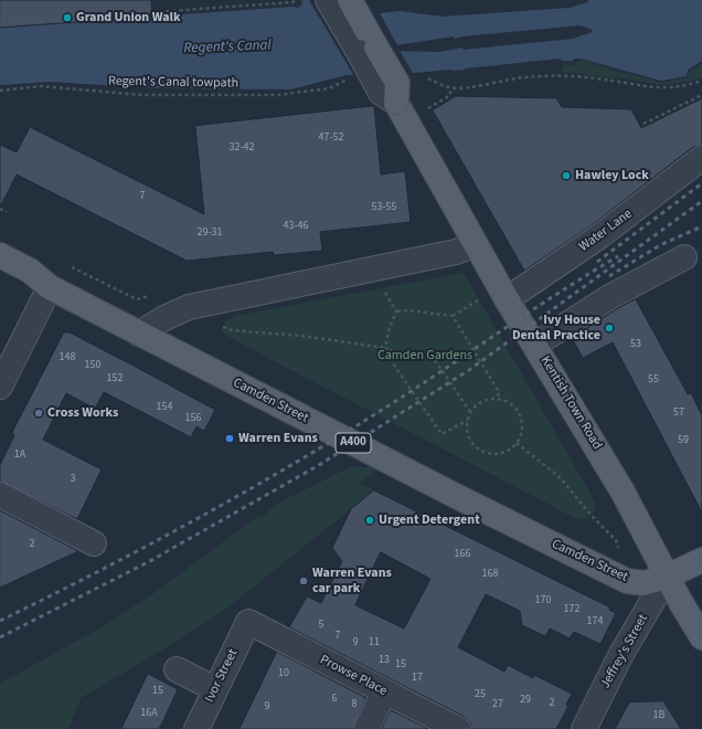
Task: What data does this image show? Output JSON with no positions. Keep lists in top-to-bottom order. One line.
{"streets":{"main road":["Camden Street","Kentish Town Road","A400"],"street":["Water Lane","Jeffrey's Street","Ivor Street","Prowse Place"],"path":["Regent's Canal towpath"]},"crossings":[["Water Lane","Kentish Town Road"],["Camden Street","Kentish Town Road"],["Camden Street","Jeffrey's Street"],["Kentish Town Road","Jeffrey's Street"],["Ivor Street","Prowse Place"]],"water":["Regent's Canal"],"parks":["Camden Gardens"],"places":["Grand Union Walk","Hawley Lock","Ivy House Dental Practice","Cross Works","Warren Evans","Urgent Detergent","Warren Evans car park"],"house_numbers":["47-52","32-42","7","53-55","43-46","29-31","53","148","150","152","55","154","57","156","59","1A","3","2","166","168","170","172","174","5","7","9","11","13","15","10","17","15","25","6","29","2","8","27","9","16A","1B"]}
